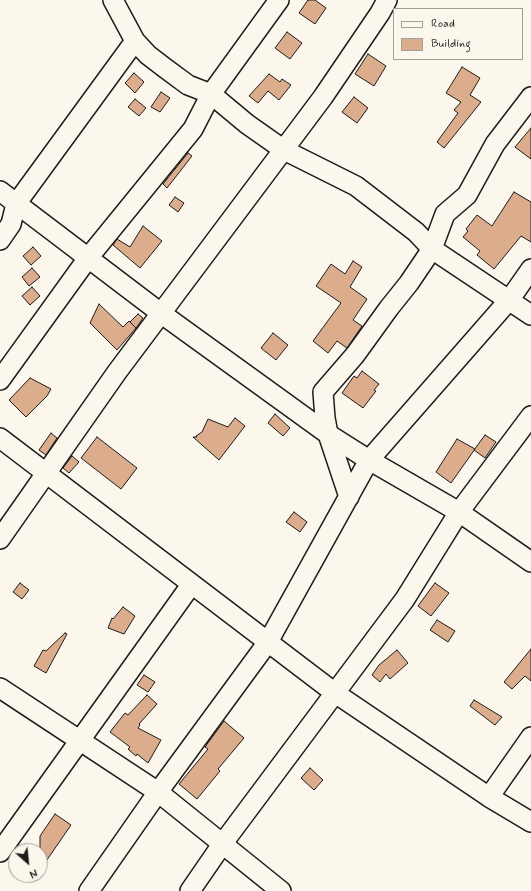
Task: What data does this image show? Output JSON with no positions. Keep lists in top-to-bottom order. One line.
{"legend":["Road","Building"],"north":"bottom right"}
